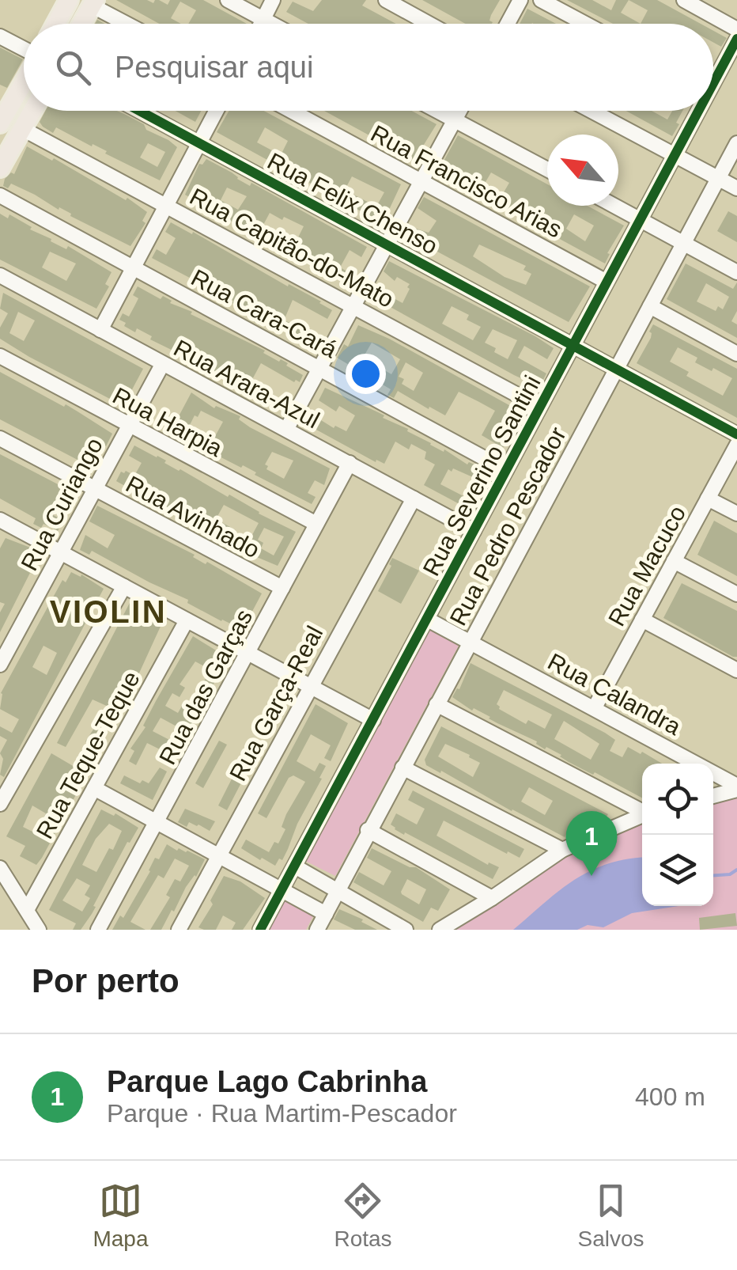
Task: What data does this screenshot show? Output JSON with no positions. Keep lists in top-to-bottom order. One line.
{"streets":{"street":["Rua Francisco Arias","Rua Felix Chenso","Rua Capitão-do-Mato","Rua Cara-Cará","Rua Arara-Azul","Rua Harpia","Rua Severino Santini","Rua Curiango","Rua Avinhado","Rua Pedro Pescador","Rua Macuco","Rua das Garças","Rua Calandra","Rua Garça-Real","Rua Teque-Teque"]},"crossings":[["Rua Francisco Arias","Rua Severino Santini"],["Rua Felix Chenso","Rua Severino Santini"],["Rua Felix Chenso","Rua Pedro Pescador"],["Rua Capitão-do-Mato","Rua Severino Santini"],["Rua Cara-Cará","Rua Severino Santini"],["Rua Arara-Azul","Rua Severino Santini"],["Rua Arara-Azul","Rua Curiango"],["Rua Arara-Azul","Rua das Garças"],["Rua Arara-Azul","Rua Garça-Real"],["Rua Harpia","Rua Curiango"],["Rua Harpia","Rua das Garças"],["Rua Severino Santini","Rua Calandra"],["Rua Curiango","Rua Avinhado"],["Rua Avinhado","Rua das Garças"],["Rua Pedro Pescador","Rua Calandra"],["Rua Macuco","Rua Calandra"]],"districts":["VIOLIN"],"north":"top left","page":{"search":"Pesquisar aqui","pins":"1","heading":"Por perto","list":[{"mark":"1","name":"Parque Lago Cabrinha","note":"Parque · Rua Martim-Pescador","value":"400 m"}],"nav":["Mapa","Rotas","Salvos"]}}
